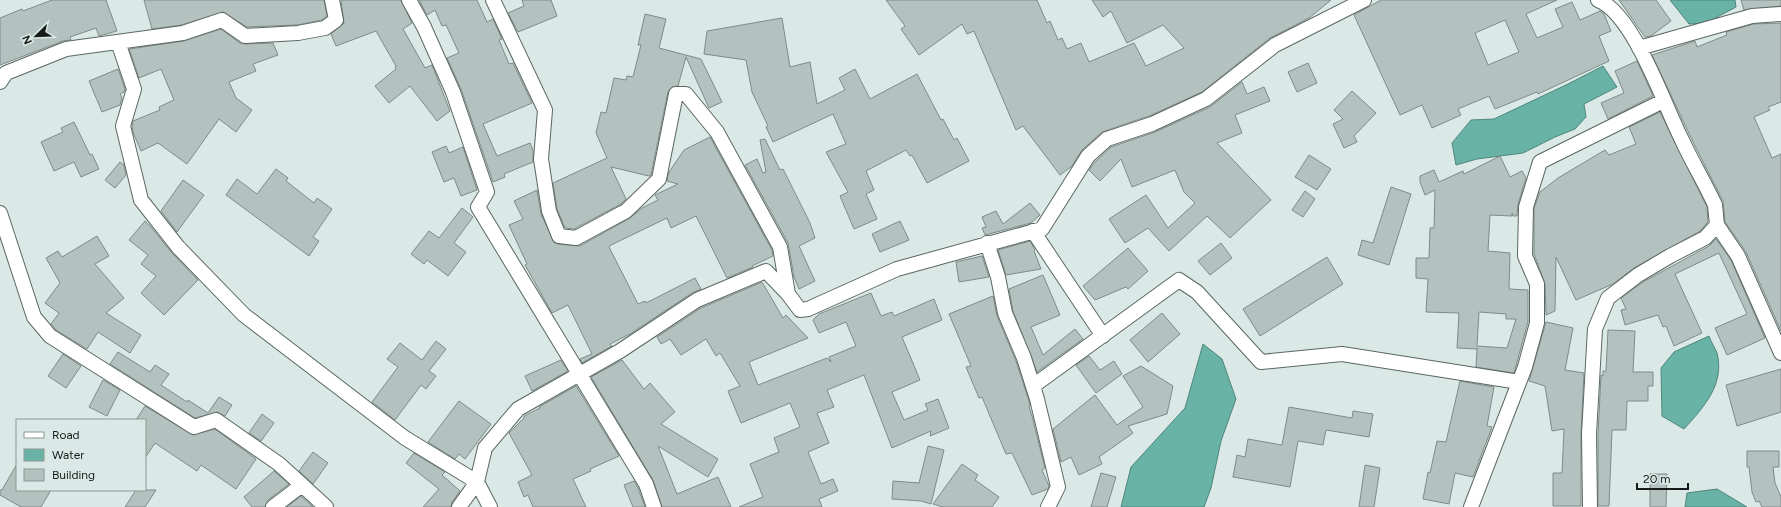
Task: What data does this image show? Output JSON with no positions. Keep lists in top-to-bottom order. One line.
{"legend":["Road","Water","Building"],"scale_bar":"20 m","north":"bottom left"}
